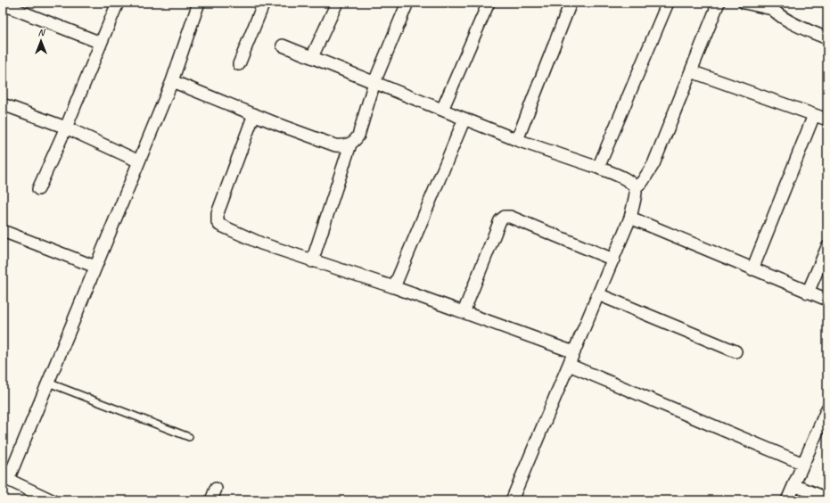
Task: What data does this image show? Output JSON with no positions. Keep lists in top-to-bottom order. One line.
{"north":"top"}
